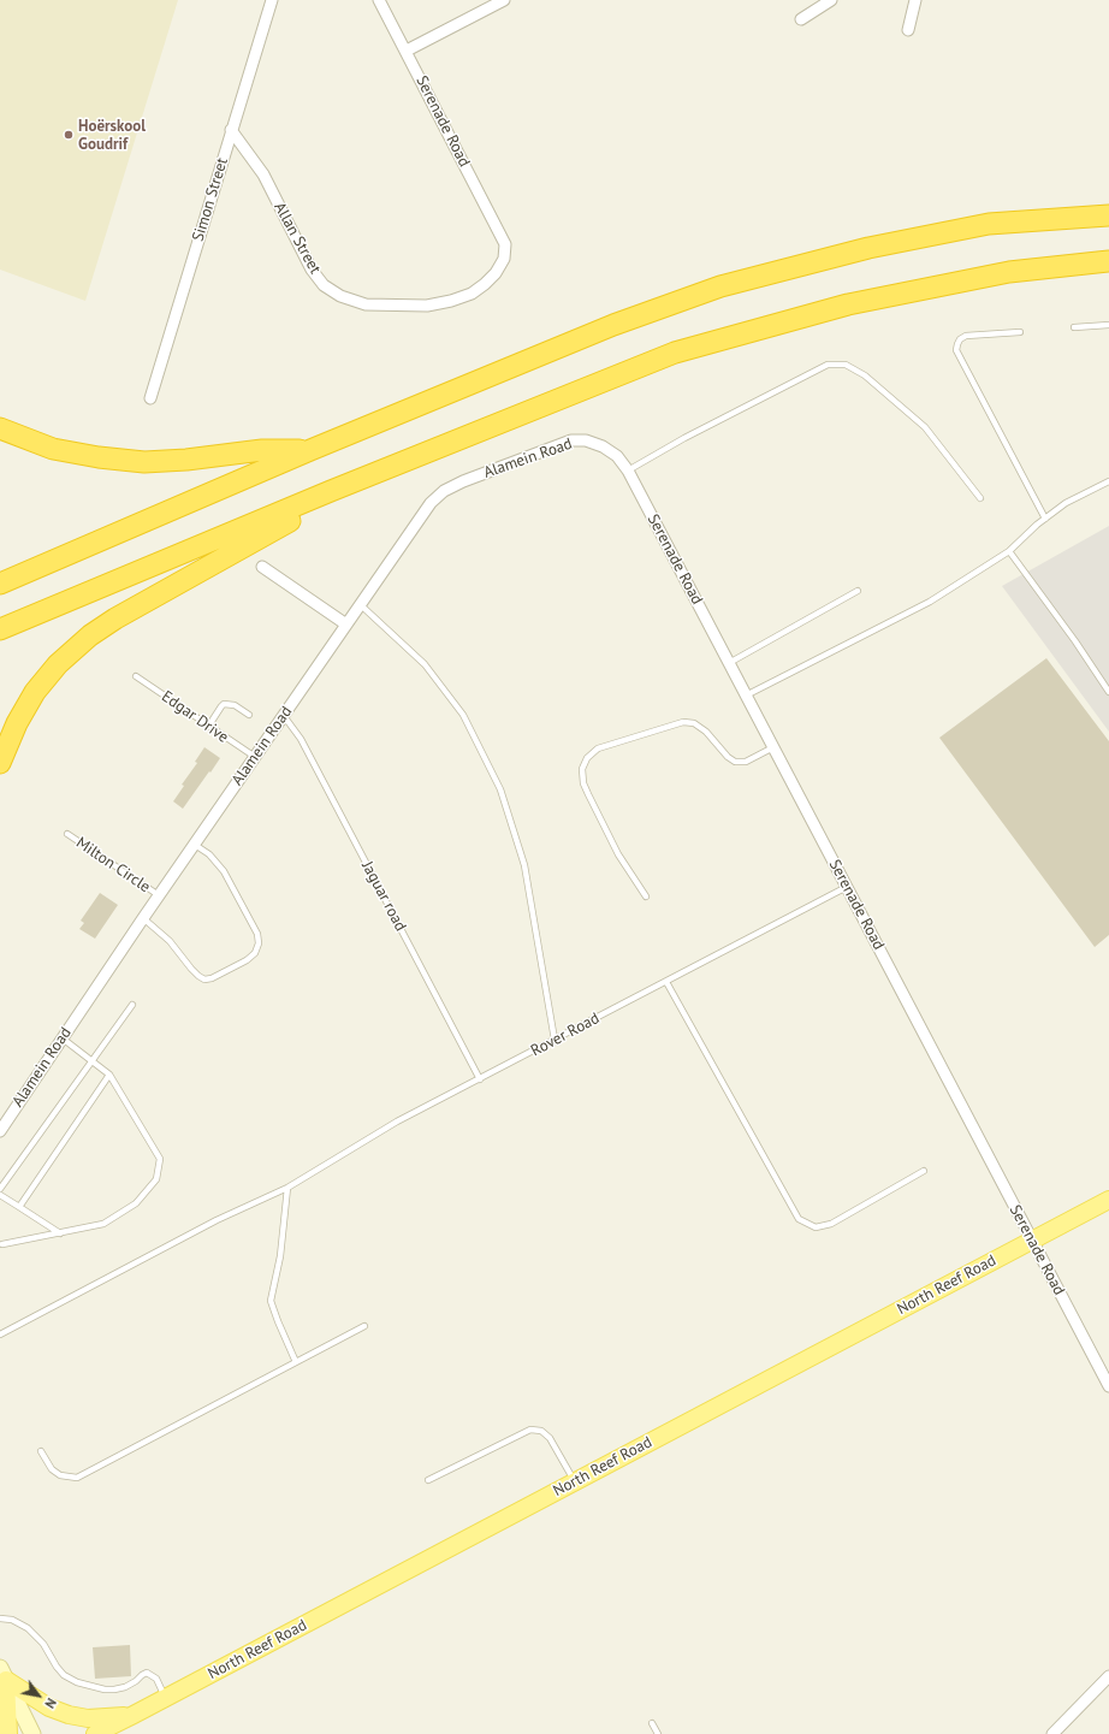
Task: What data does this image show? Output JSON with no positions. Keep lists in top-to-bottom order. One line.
{"streets":{"main road":["North Reef Road"],"street":["Serenade Road","Simon Street","Allan Street","Alamein Road"],"lane":["Edgar Drive","Milton Circle","Jaguar road","Rover Road"]},"crossings":[["Serenade Road","Allan Street"],["Serenade Road","Alamein Road"],["Serenade Road","Rover Road"],["Serenade Road","North Reef Road"],["Simon Street","Allan Street"],["Alamein Road","Edgar Drive"],["Alamein Road","Milton Circle"],["Alamein Road","Jaguar road"],["Jaguar road","Rover Road"]],"places":["Hoërskool Goudrif"],"north":"bottom right"}
